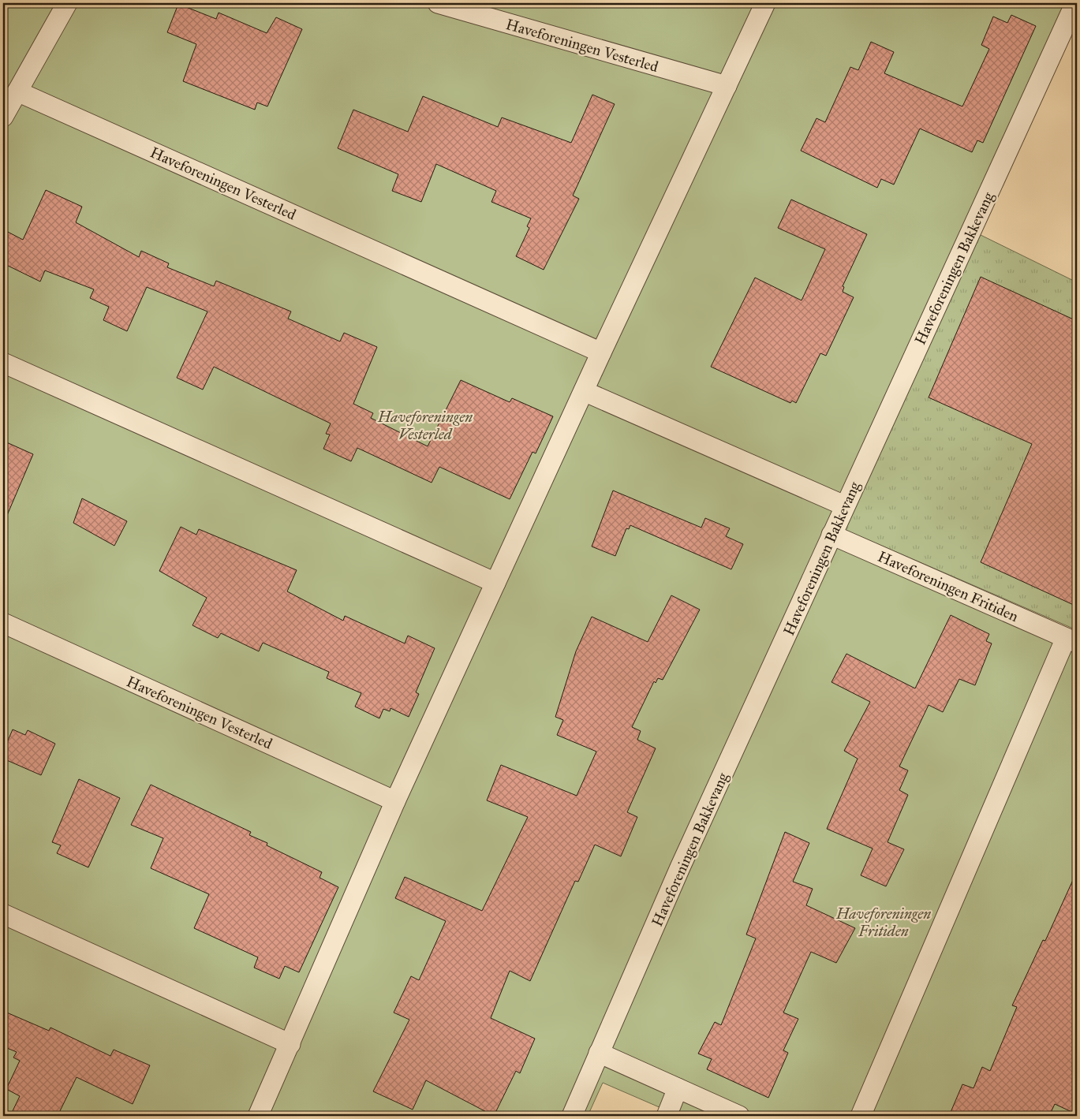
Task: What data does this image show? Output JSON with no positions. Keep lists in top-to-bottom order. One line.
{"streets":{"lane":["Haveforeningen Vesterled","Haveforeningen Bakkevang","Haveforeningen Fritiden"]},"crossings":[["Haveforeningen Bakkevang","Haveforeningen Fritiden"]],"parks":["Haveforeningen Vesterled","Haveforeningen Fritiden"]}
